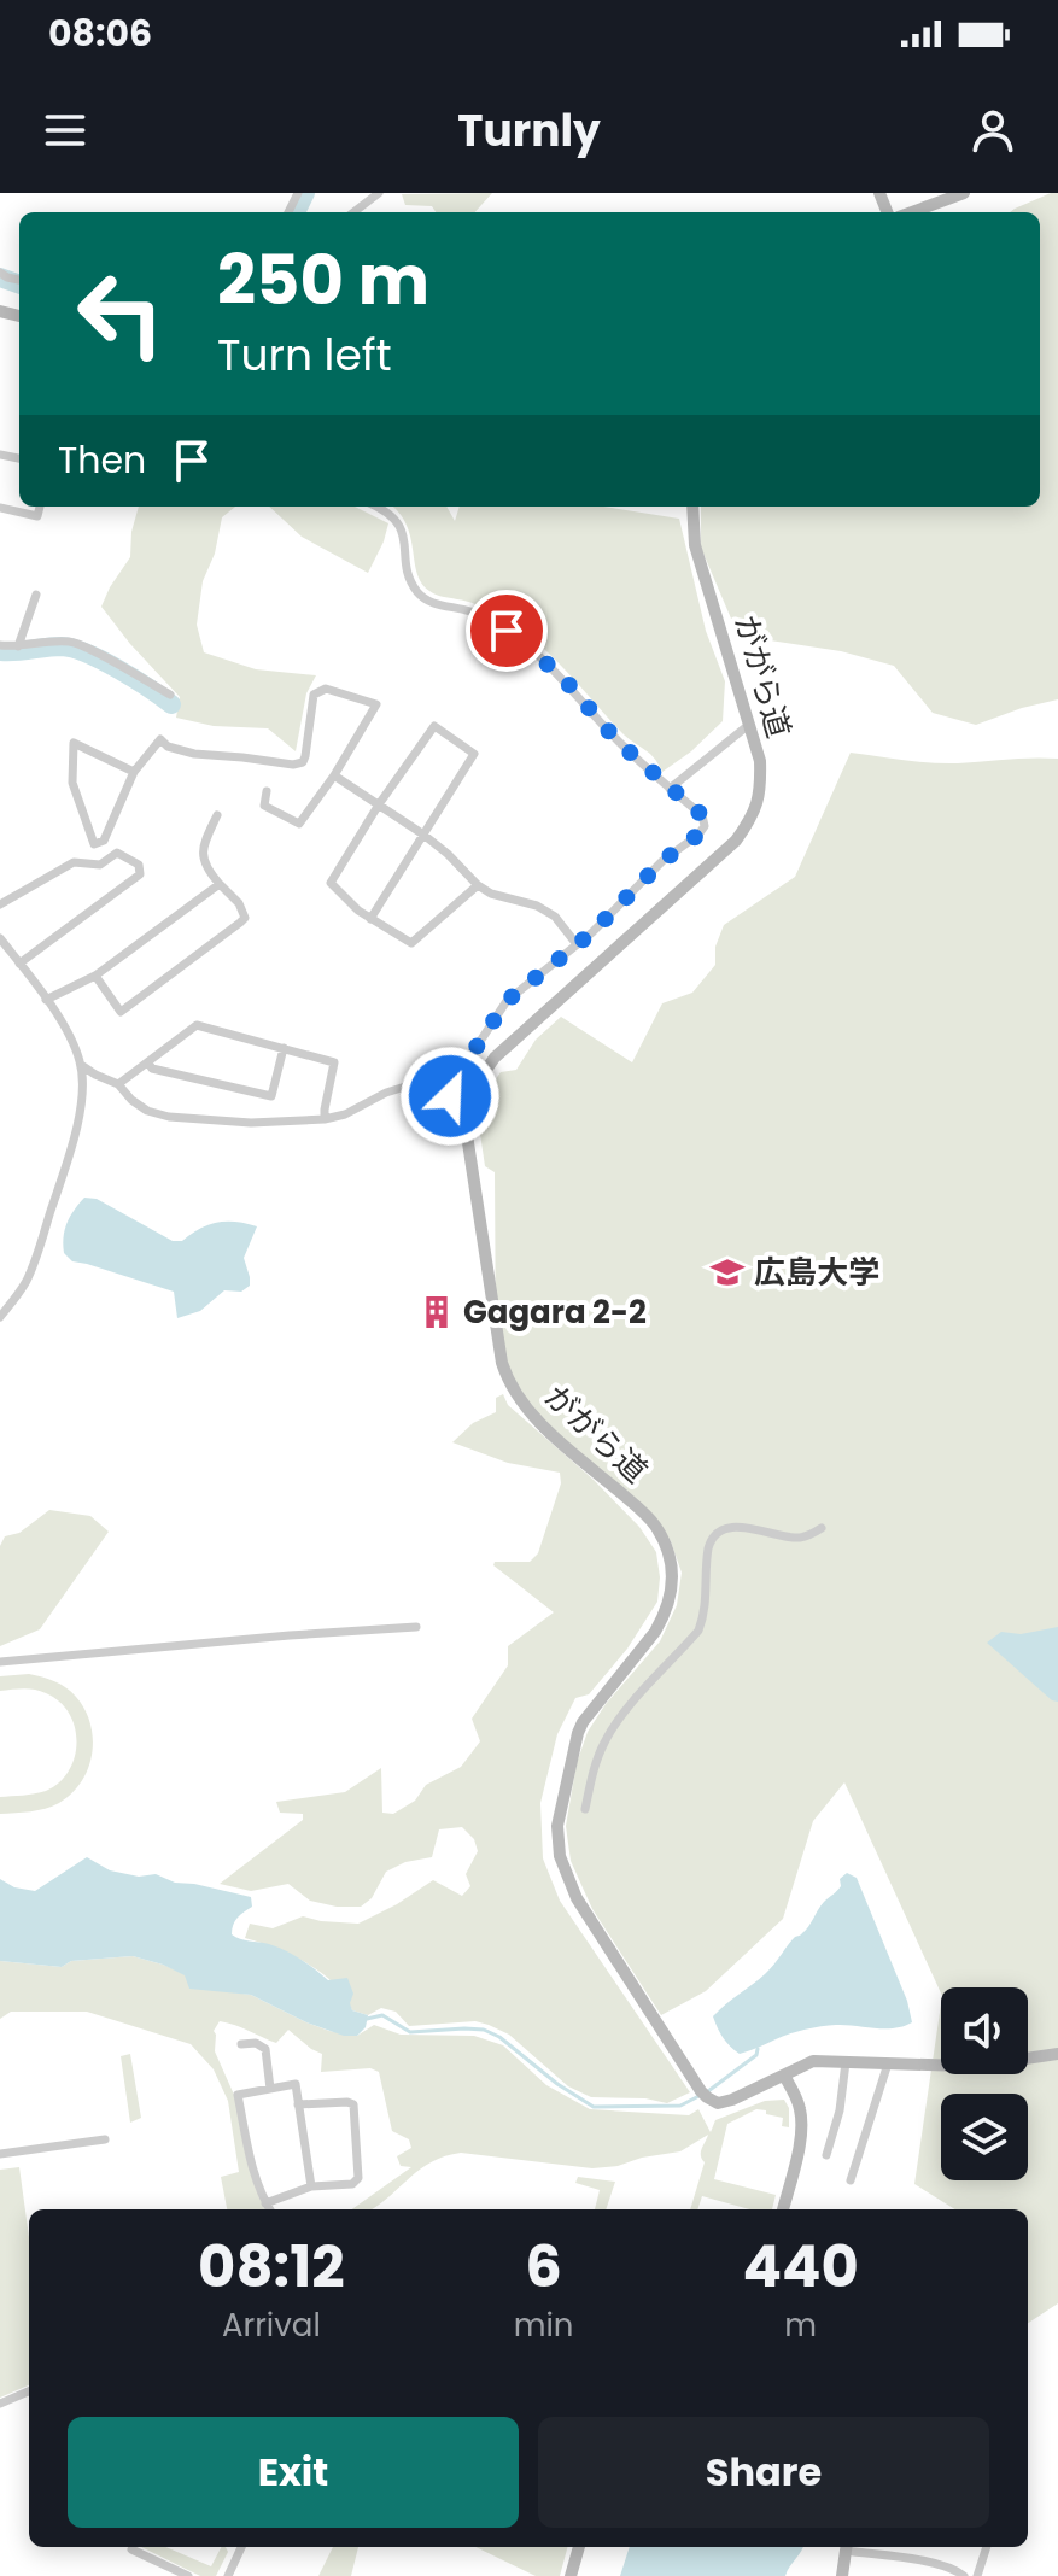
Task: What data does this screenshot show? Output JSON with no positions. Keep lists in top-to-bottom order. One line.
{"streets":{"street":["ががら道"]},"places":{"school or university":["広島大学"],"building":["Gagara 2-2"]},"page":{"status":"08:06","header":"Turnly","turn":["250 m","Turn left"],"then":"Then","eta":["08:12","Arrival","6","min","440","m"],"buttons":["Exit","Share"]}}
